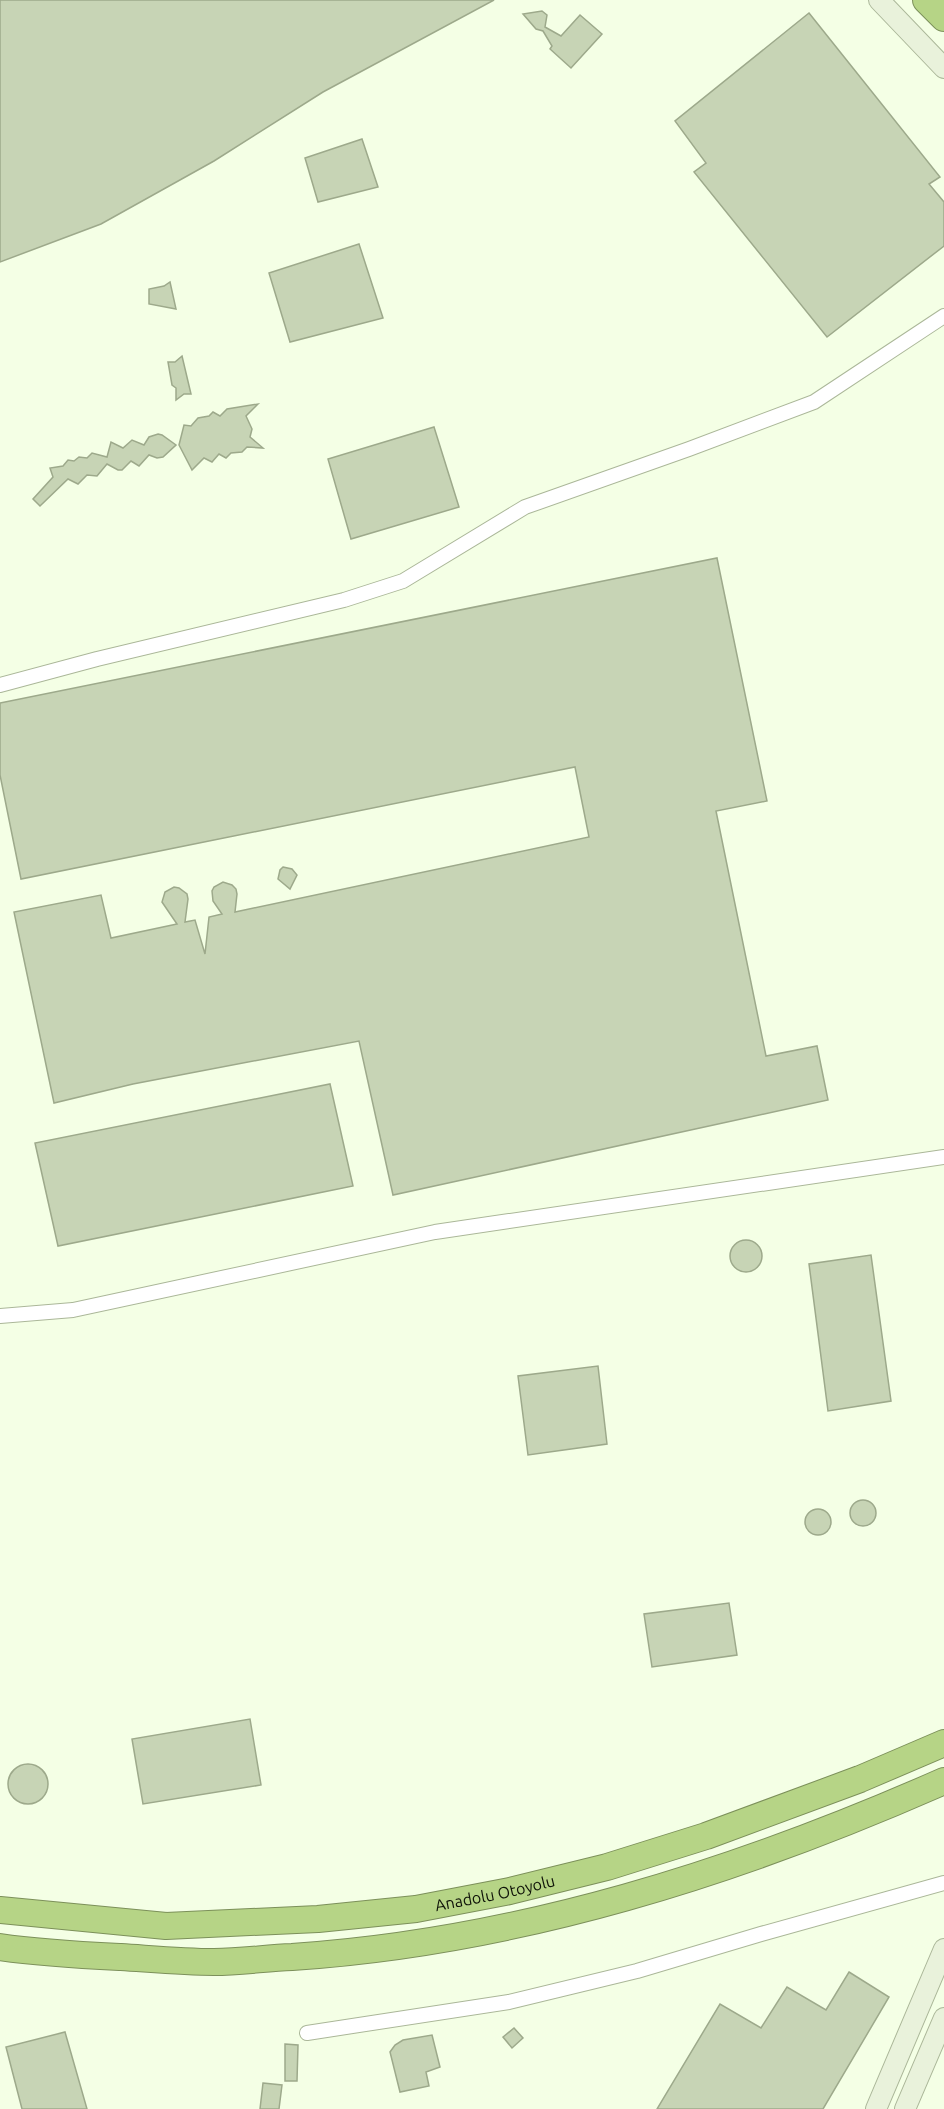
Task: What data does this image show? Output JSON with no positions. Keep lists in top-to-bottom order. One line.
{"streets":{"highway":["Anadolu Otoyolu"]}}
